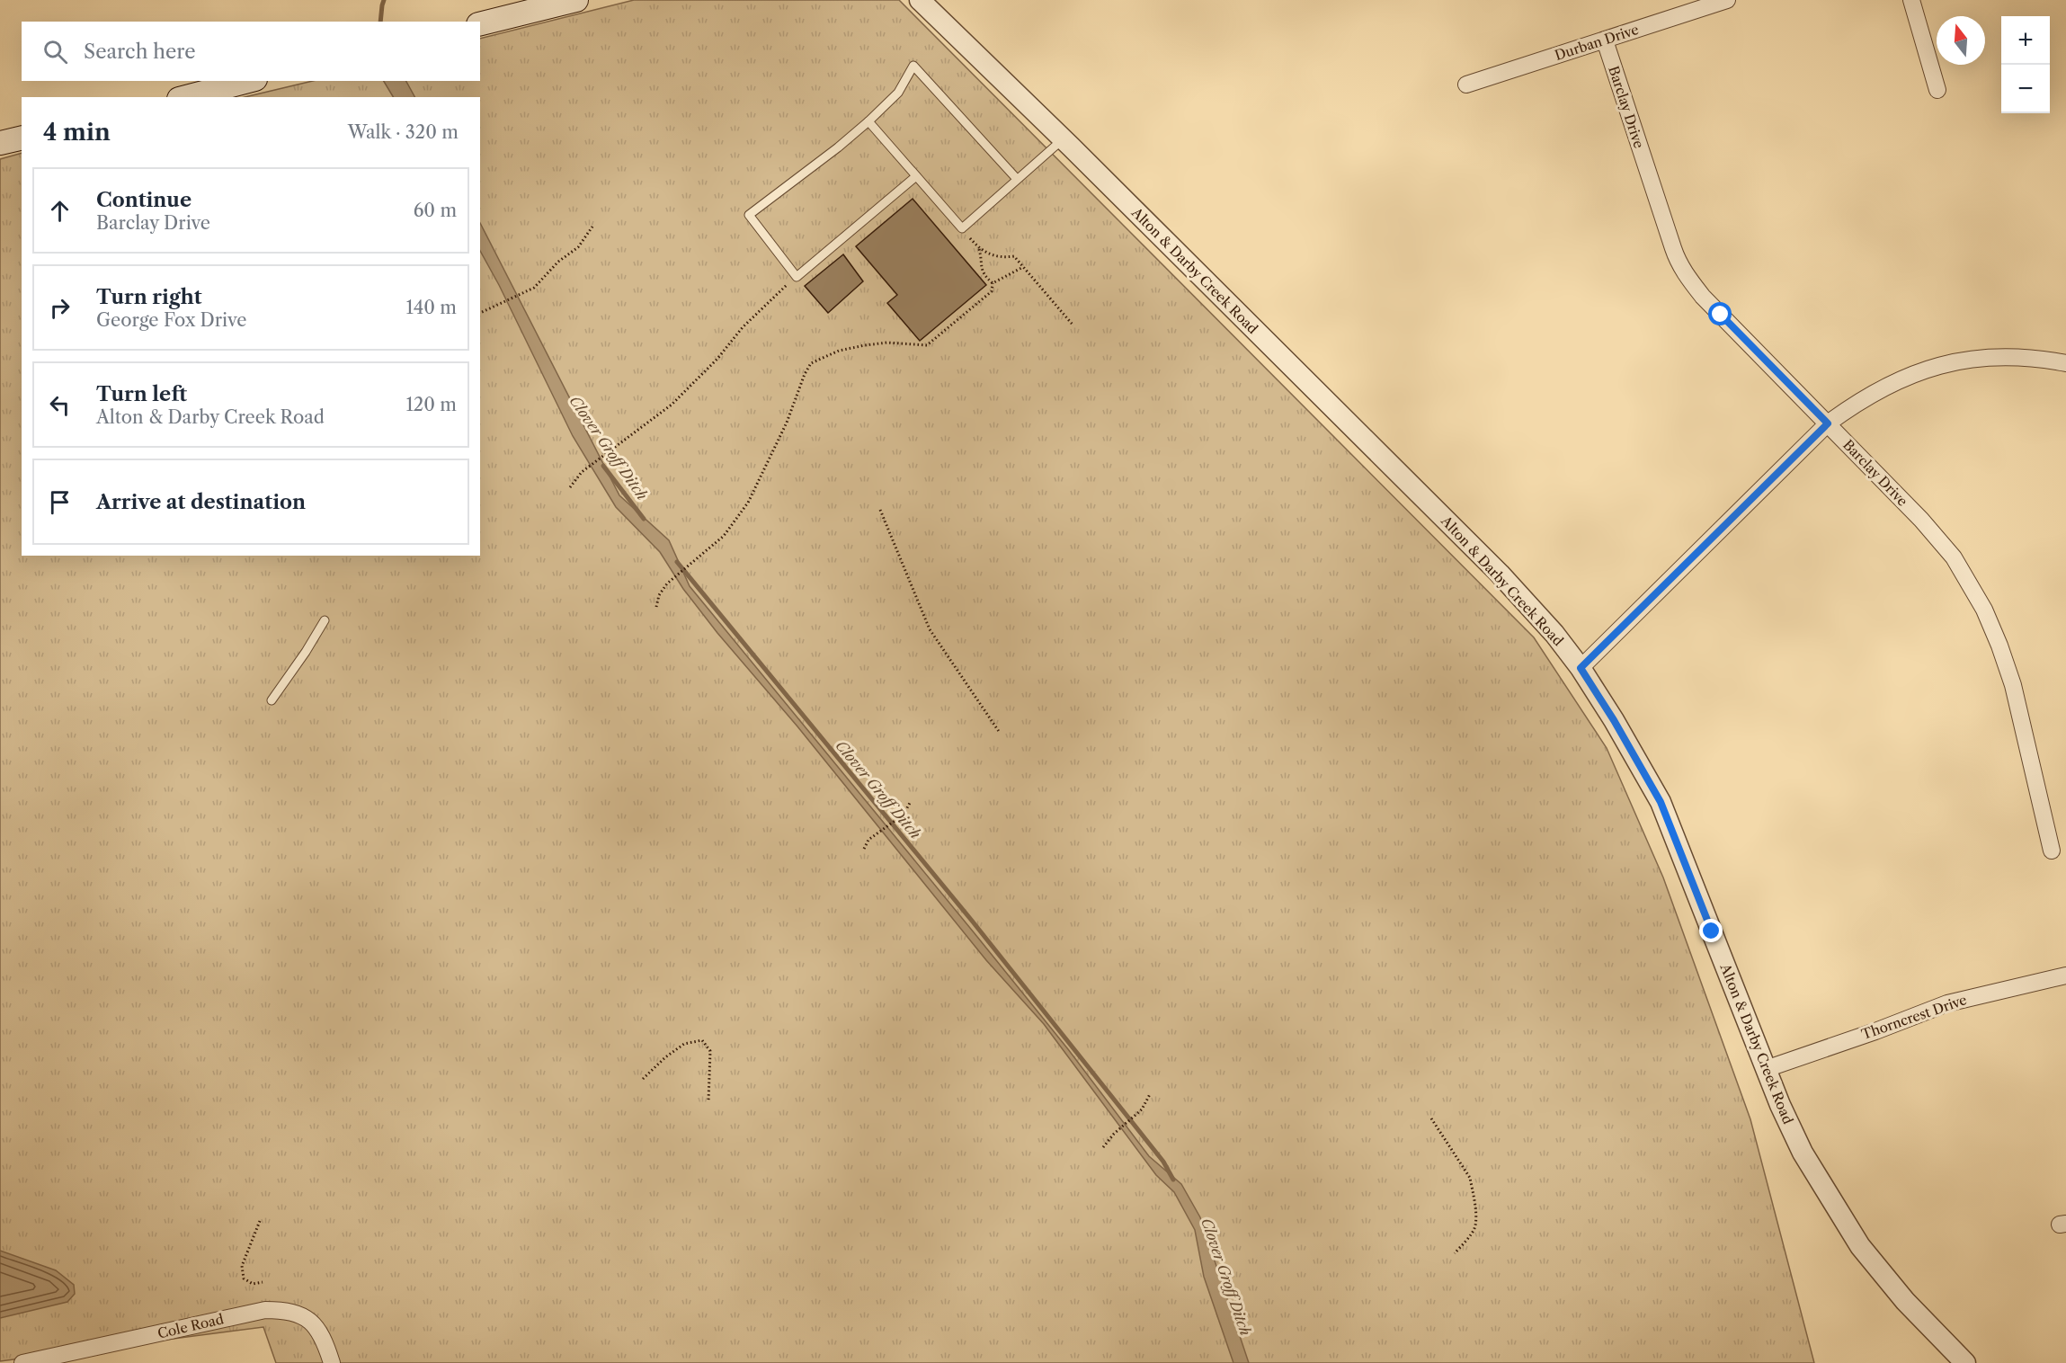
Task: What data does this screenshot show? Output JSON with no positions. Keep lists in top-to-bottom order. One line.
{"streets":{"street":["Durban Drive","Barclay Drive","Alton & Darby Creek Road","Thorncrest Drive","Cole Road"]},"crossings":[["Durban Drive","Barclay Drive"],["Alton & Darby Creek Road","Thorncrest Drive"]],"water":["Clover Groff Ditch"],"north":"top","page":{"map_buttons":["+","−"],"search":"Search here","heading":["4 min","Walk · 320 m"],"list":[["Continue","Barclay Drive","60 m"],["Turn right","George Fox Drive","140 m"],["Turn left","Alton & Darby Creek Road","120 m"],"Arrive at destination"]}}
